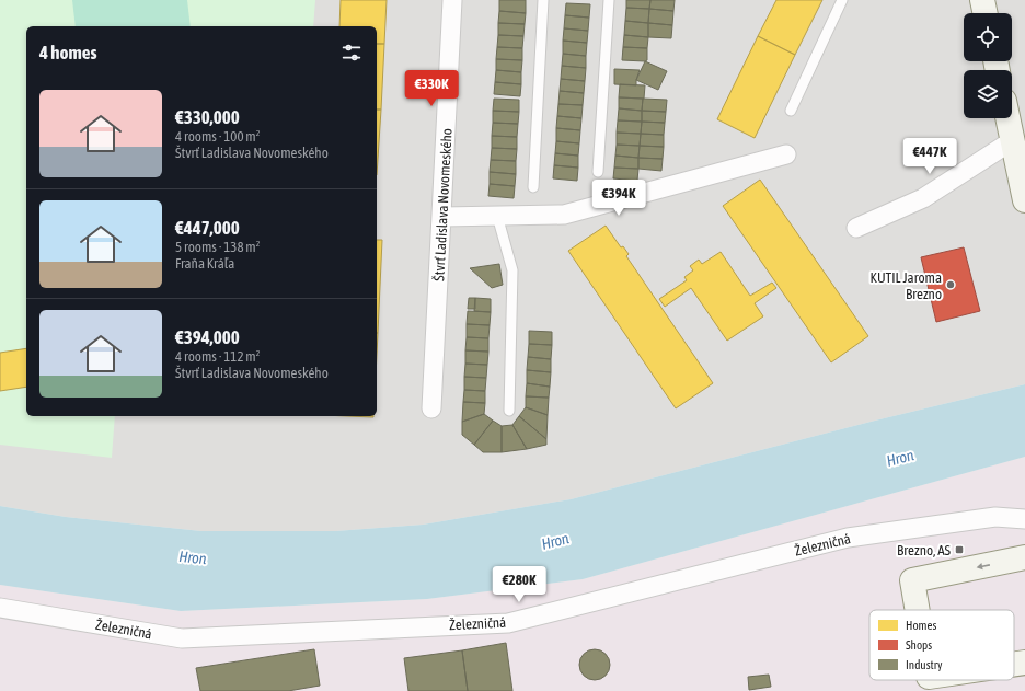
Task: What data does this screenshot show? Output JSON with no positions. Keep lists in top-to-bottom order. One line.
{"streets":{"street":["Štvrť Ladislava Novomeského","Železničná"]},"water":["Hron"],"places":{"other":["KUTIL Jaroma Brezno"],"transit":["Brezno, AS"]},"legend":["Homes","Shops","Industry"],"page":{"heading":"4 homes","price":["€330K","€447K","€394K","€280K"],"list":[{"name":"€330,000","note":"4 rooms · 100 m² · Štvrť Ladislava Novomeského"},{"name":"€447,000","note":"5 rooms · 138 m² · Fraňa Kráľa"},{"name":"€394,000","note":"4 rooms · 112 m² · Štvrť Ladislava Novomeského"}]}}
